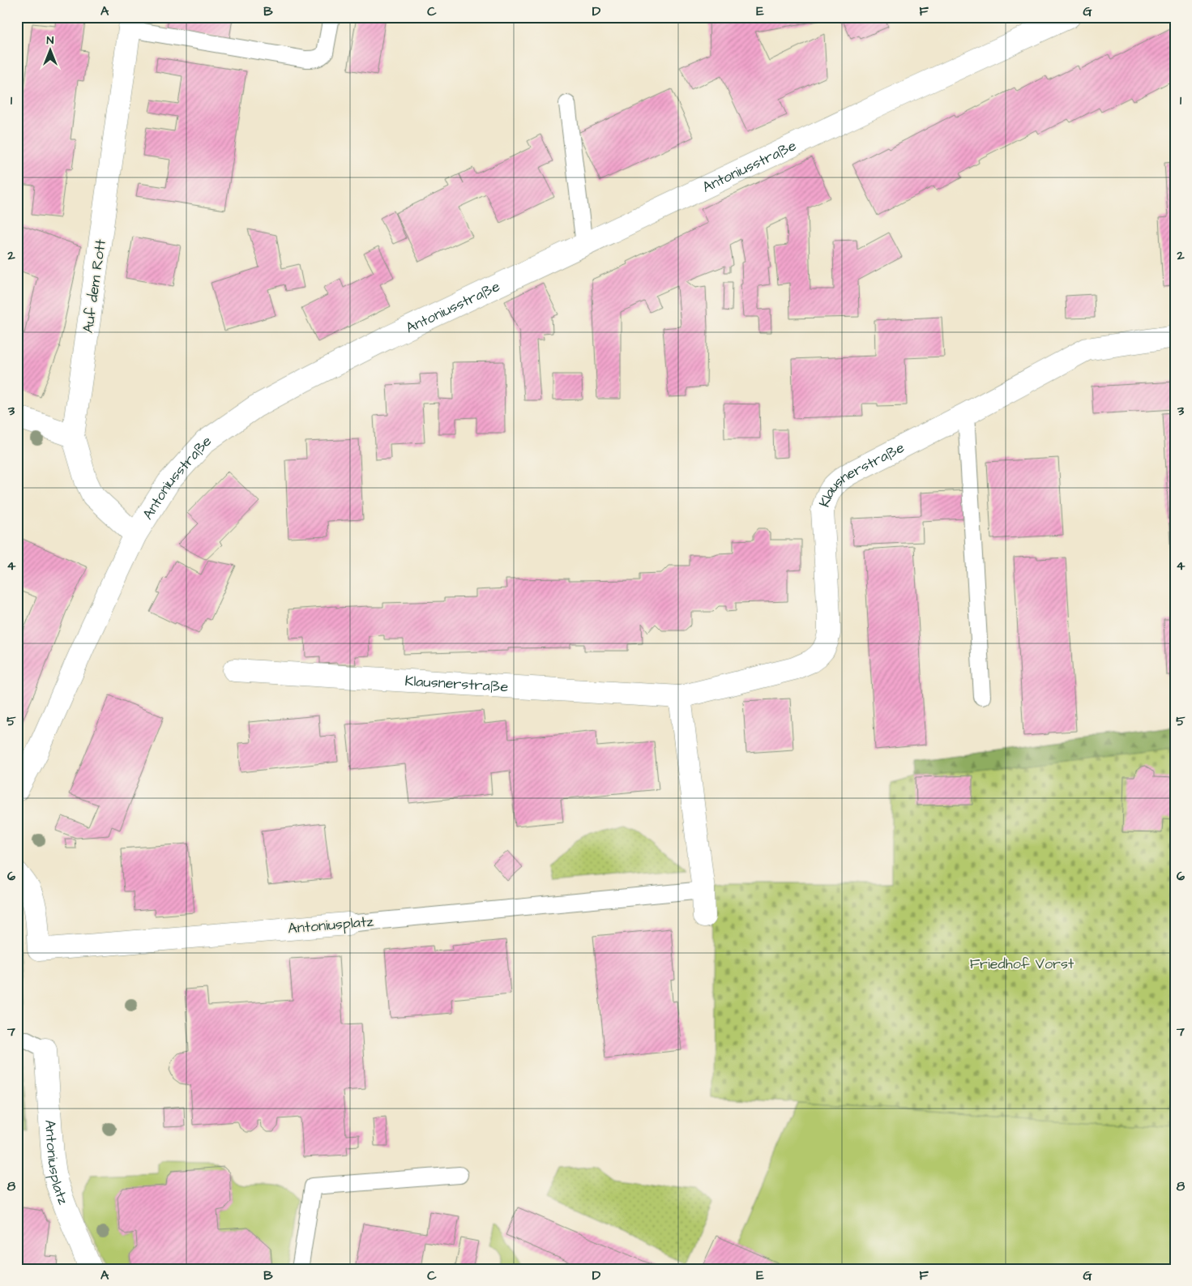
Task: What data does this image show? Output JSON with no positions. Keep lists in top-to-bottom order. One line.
{"streets":{"street":["Antoniusstraße","Auf dem Rott","Klausnerstraße","Antoniusplatz"]},"crossings":[["Antoniusstraße","Auf dem Rott"]],"parks":["Friedhof Vorst"],"north":"top","grid":{"columns":["A","B","C","D","E","F","G"],"rows":["1","2","3","4","5","6","7","8"]}}
